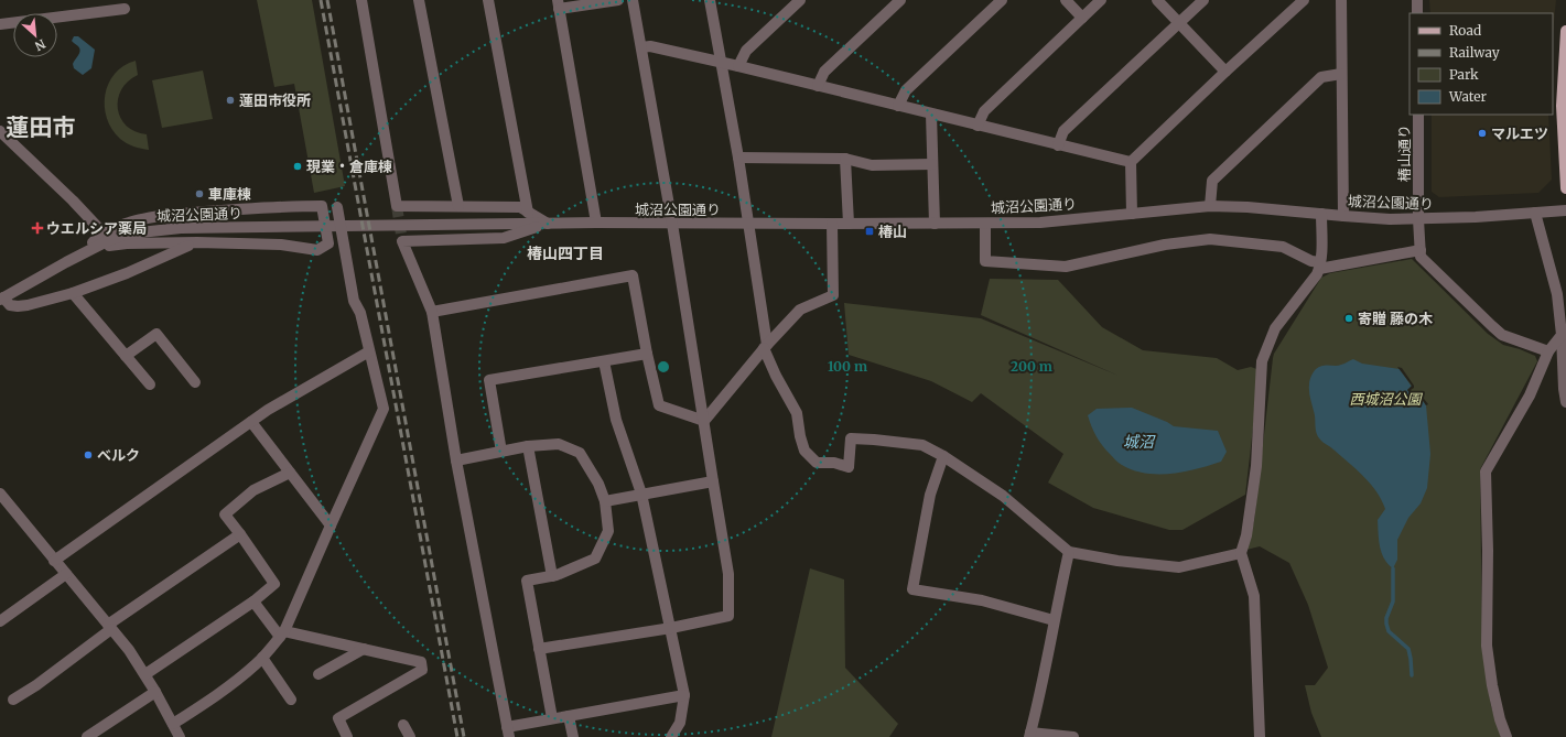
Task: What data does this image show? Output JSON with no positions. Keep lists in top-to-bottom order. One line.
{"streets":{"street":["椿山通り","城沼公園通り"]},"crossings":[["椿山通り","城沼公園通り"]],"districts":["蓮田市","椿山四丁目"],"water":["城沼"],"parks":["西城沼公園"],"places":{"other":["蓮田市役所","マルエツ","現業・倉庫棟","車庫棟","寄贈 藤の木","ベルク"],"health":["ウエルシア薬局"],"transit":["椿山"]},"legend":["Road","Railway","Park","Water"],"north":"bottom right","rings":["100 m","200 m"]}
